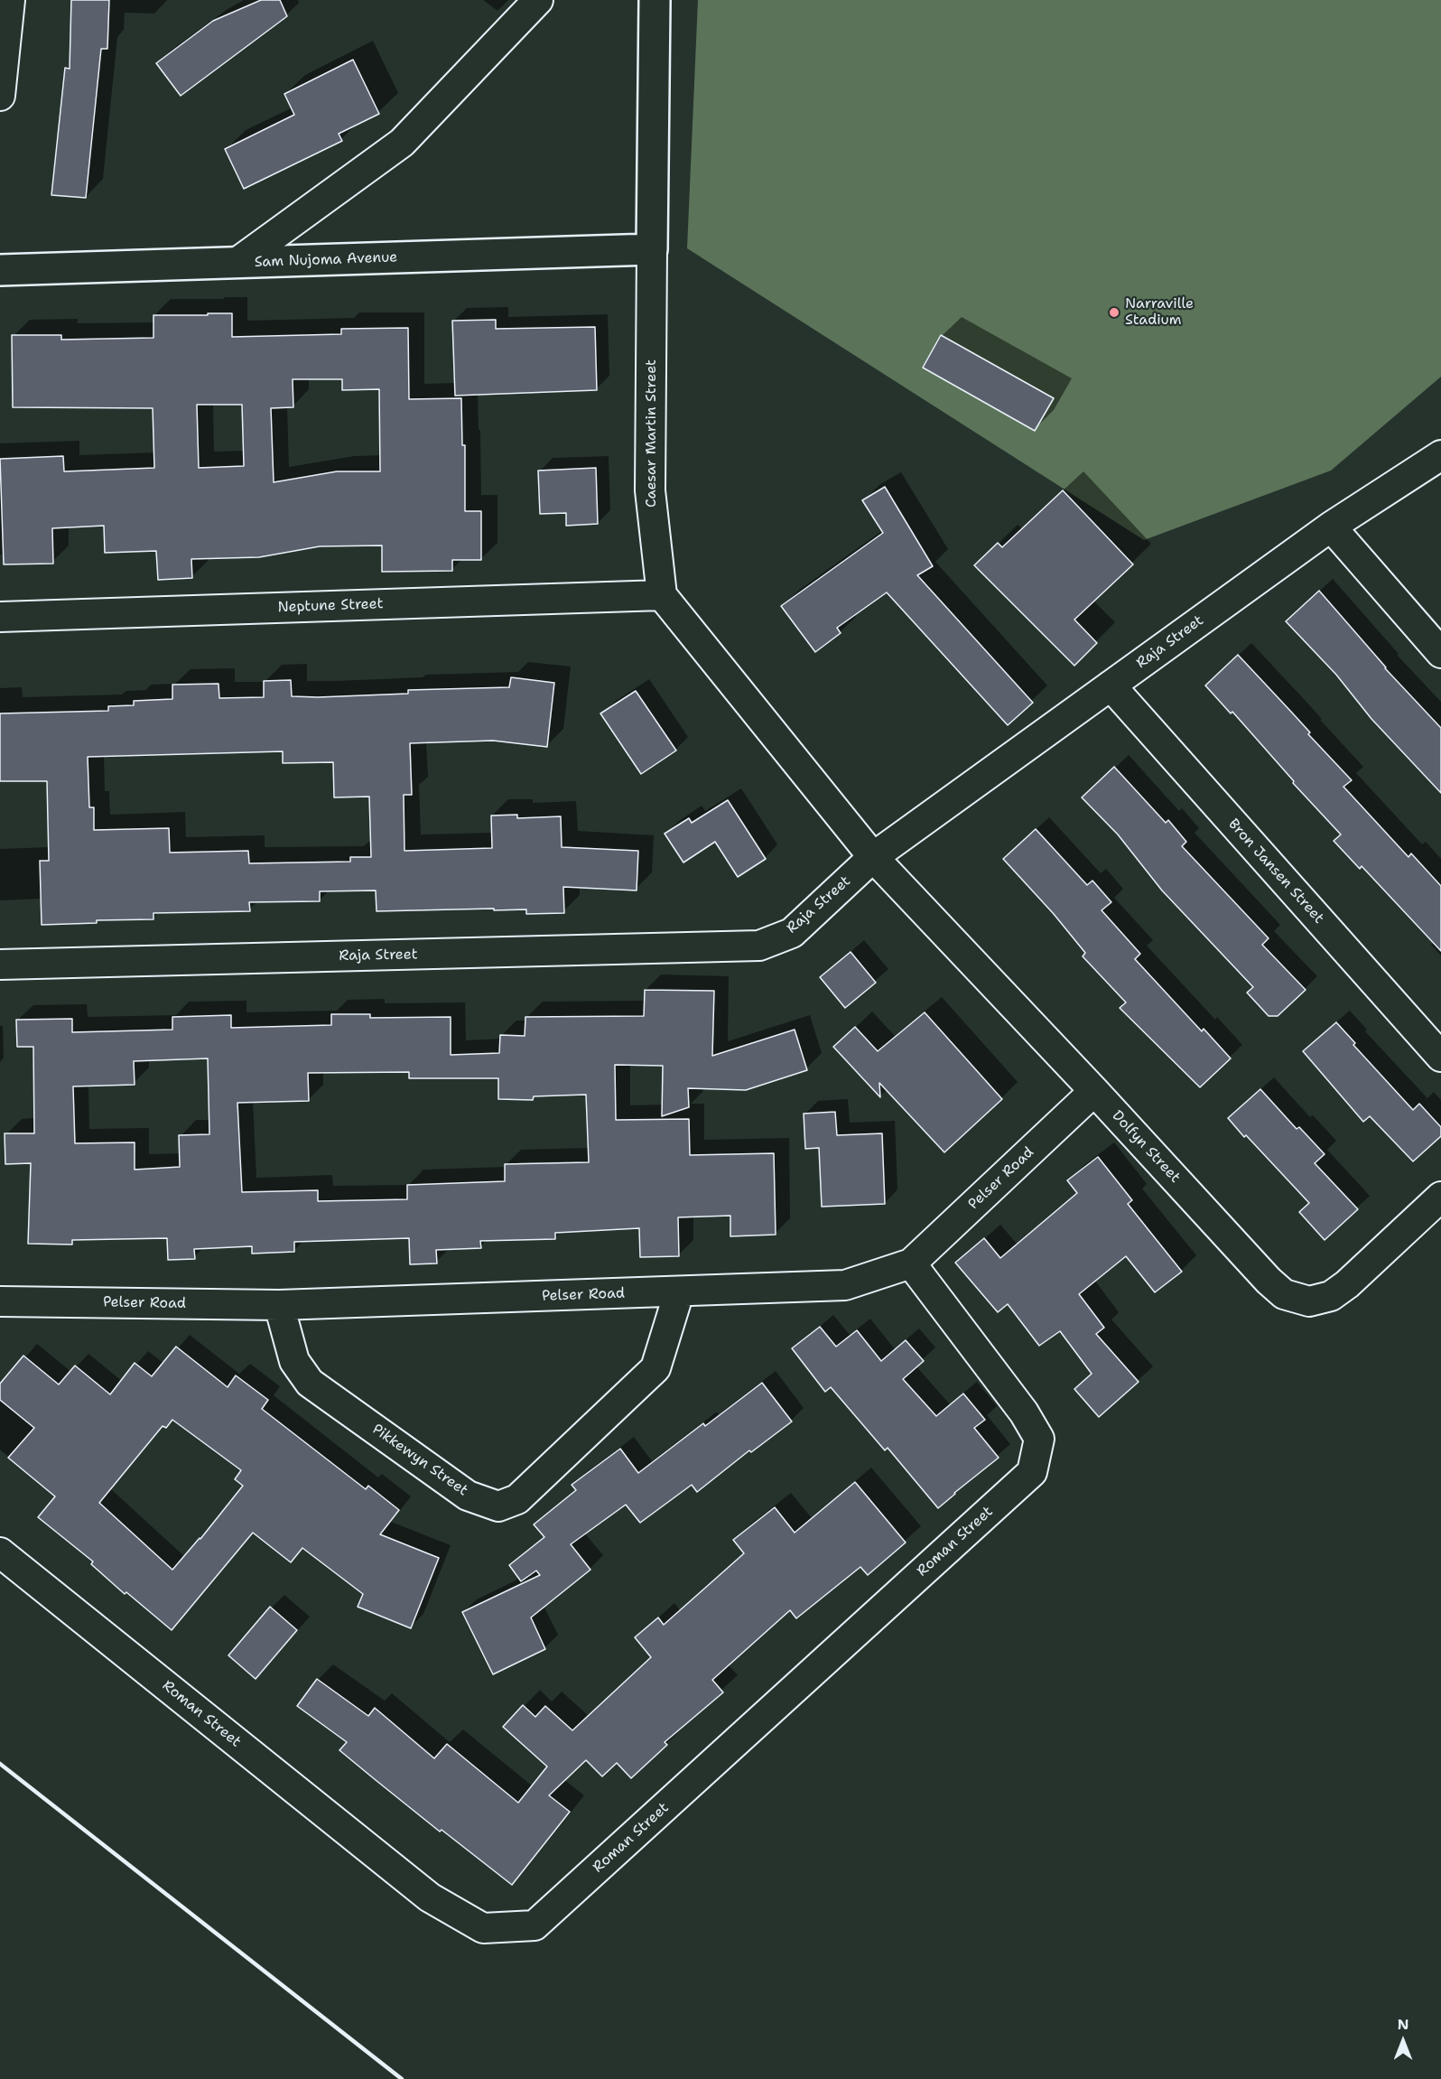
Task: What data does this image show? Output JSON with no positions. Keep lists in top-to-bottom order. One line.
{"streets":{"street":["Sam Nujoma Avenue","Caesar Martin Street","Neptune Street","Raja Street","Bron Jansen Street","Dolfyn Street","Pelser Road","Pikkewyn Street","Roman Street"]},"crossings":[["Sam Nujoma Avenue","Caesar Martin Street"],["Caesar Martin Street","Neptune Street"],["Raja Street","Bron Jansen Street"],["Raja Street","Dolfyn Street"],["Dolfyn Street","Pelser Road"],["Pelser Road","Pikkewyn Street"],["Pelser Road","Roman Street"]],"places":["Narraville Stadium"],"north":"top"}
